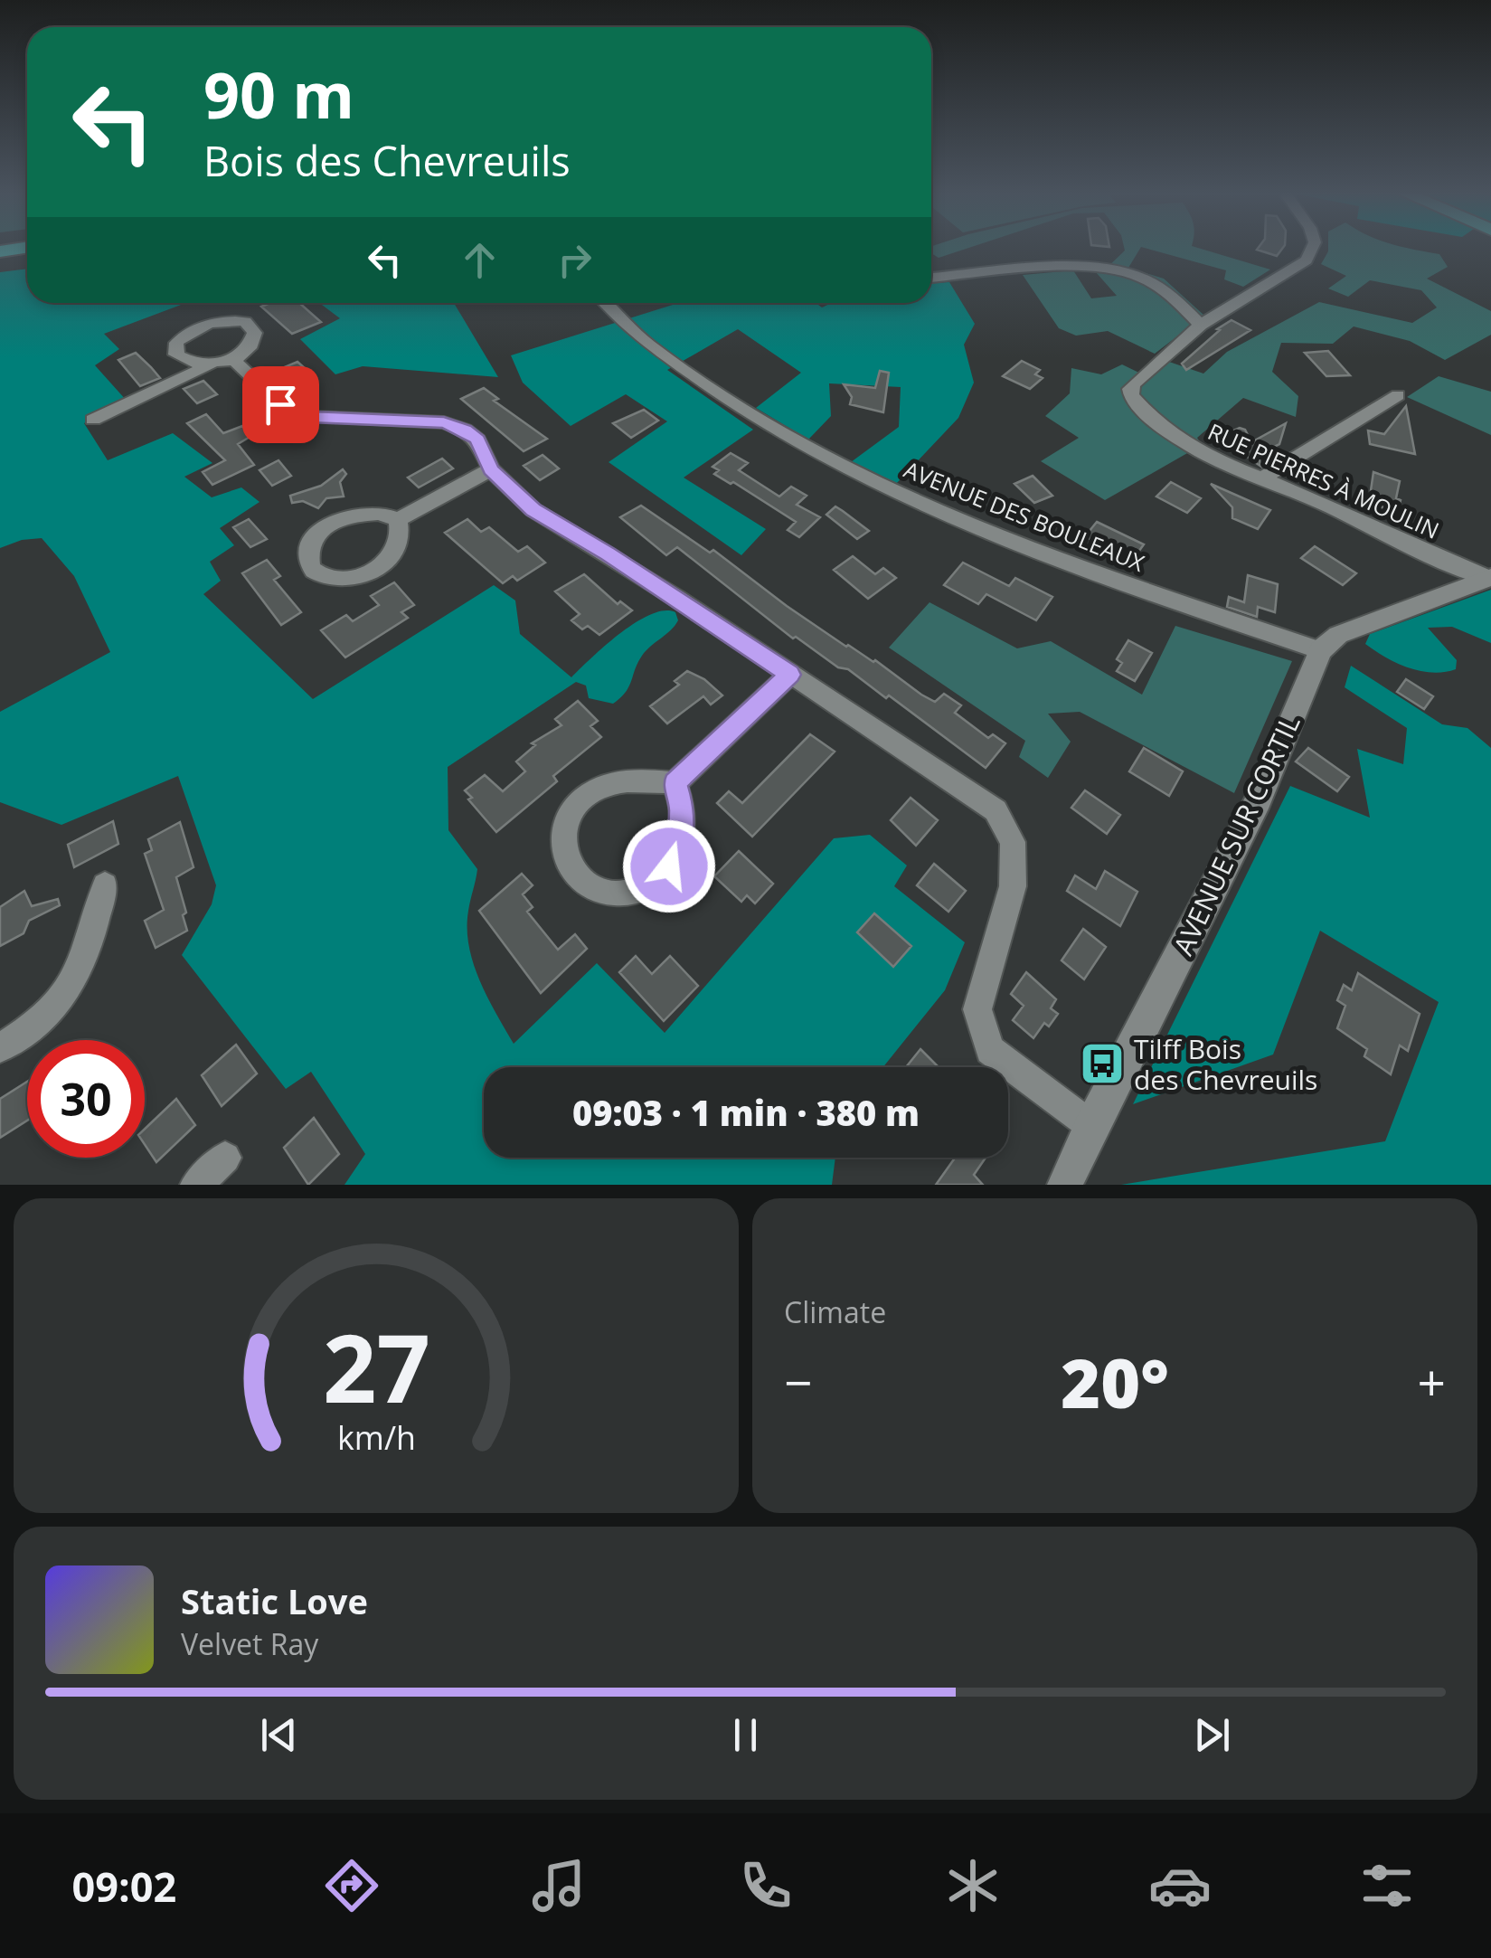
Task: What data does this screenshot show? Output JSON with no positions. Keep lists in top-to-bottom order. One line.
{"streets":{"main road":["AVENUE SUR CORTIL"],"street":["RUE PIERRES À MOULIN","AVENUE DES BOULEAUX"]},"crossings":[["AVENUE DES BOULEAUX","AVENUE SUR CORTIL"]],"places":{"bus stop":["Tilff Bois des Chevreuils"]},"page":{"turn":["90 m","Bois des Chevreuils"],"limit":"30","trip":"09:03 · 1 min · 380 m","tile":"Climate","heat":["−","20°","+"],"song":["Static Love","Velvet Ray"],"tabs":"09:02","gauge":["27","km/h"]}}
